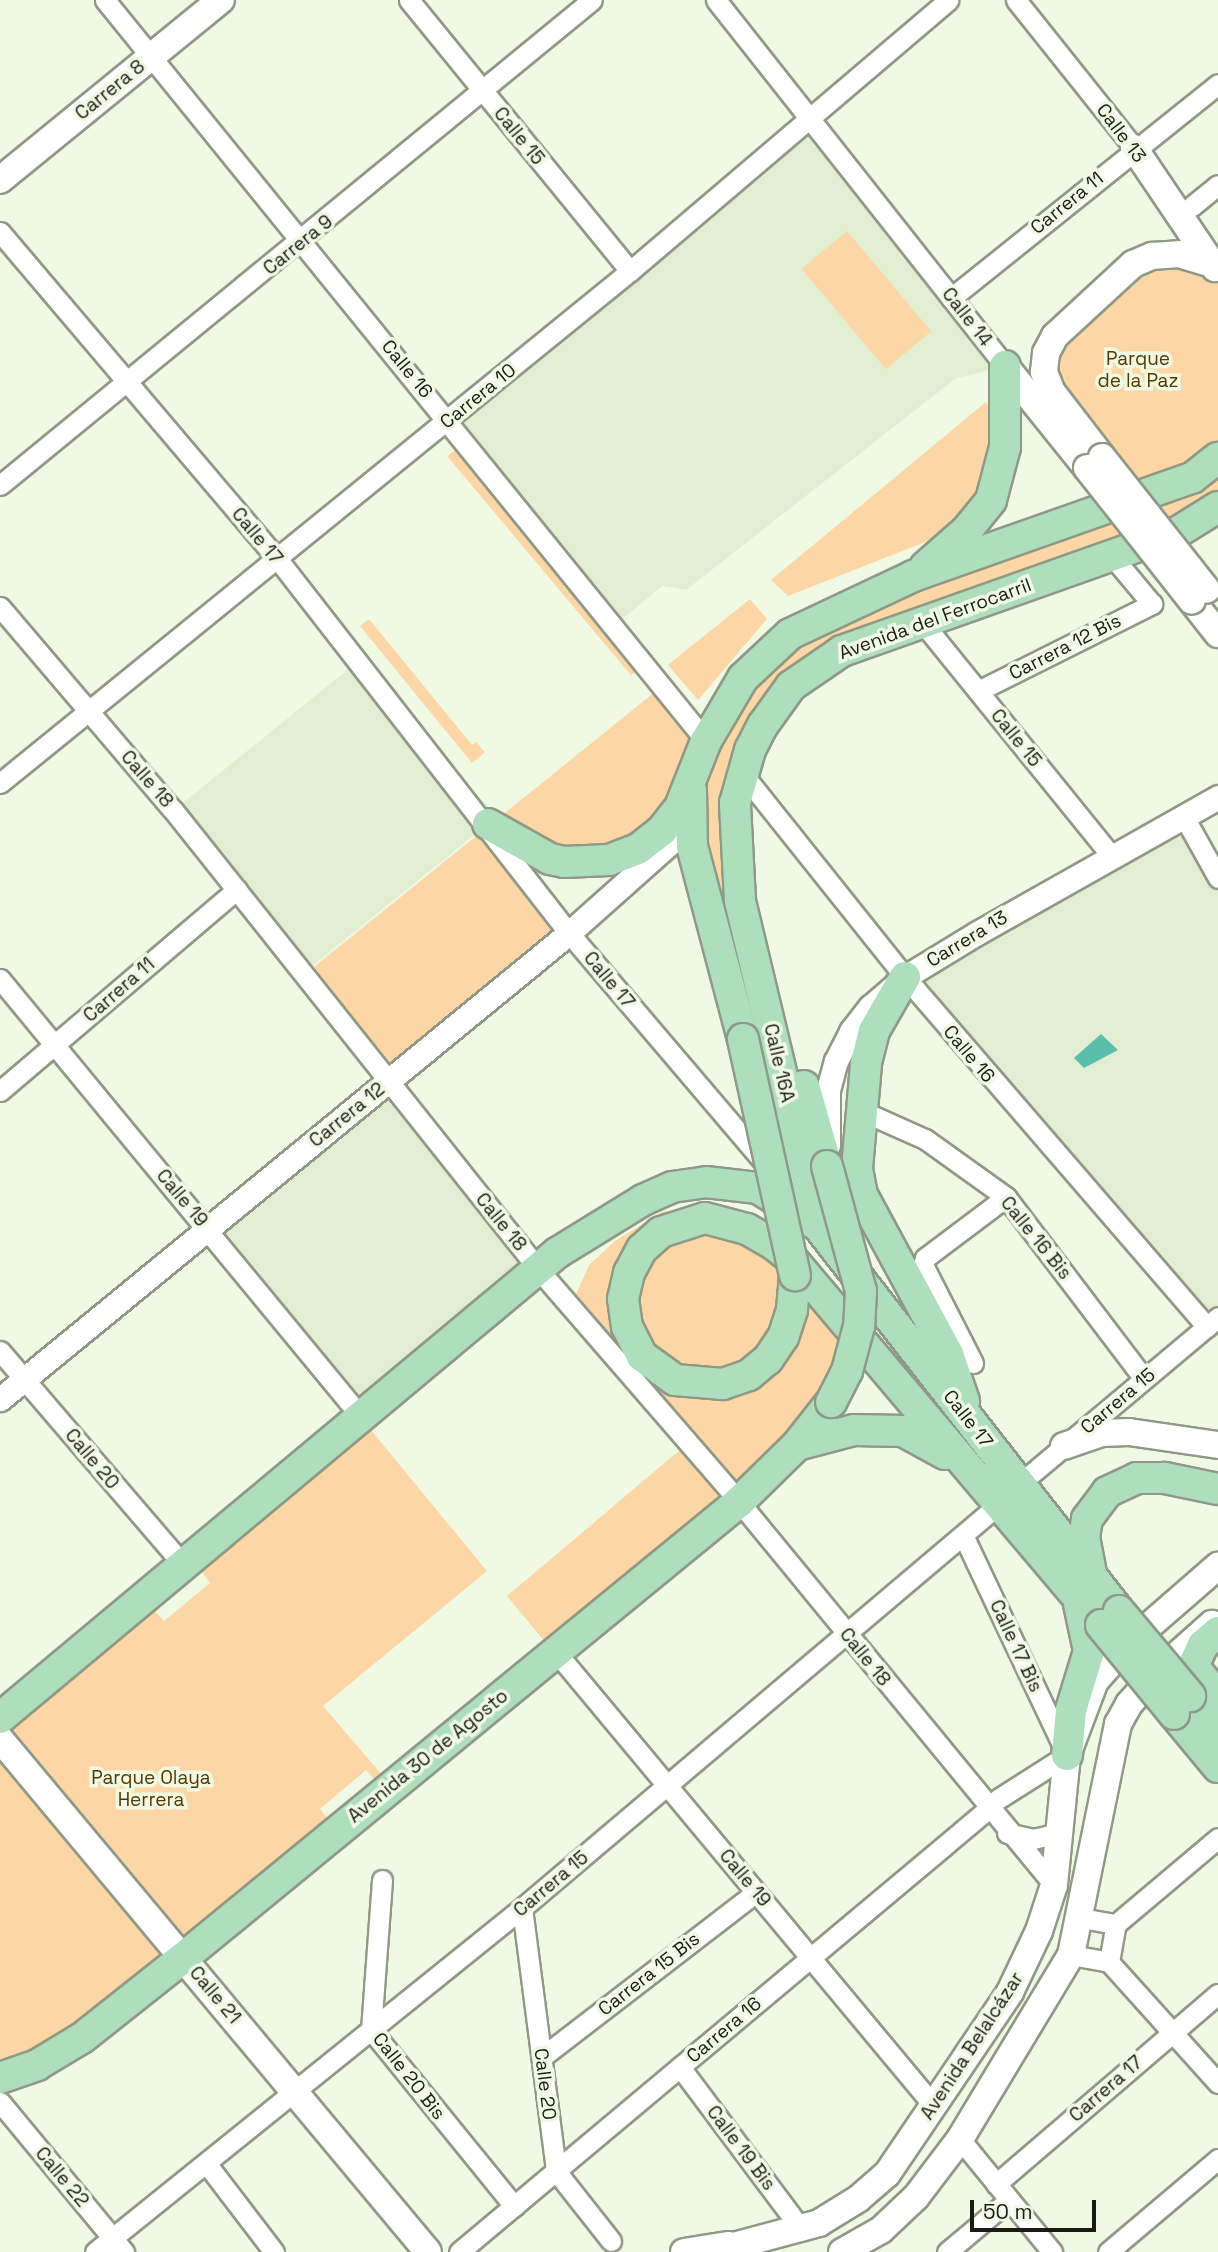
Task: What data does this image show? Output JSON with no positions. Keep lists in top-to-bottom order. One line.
{"streets":{"main road":["Carrera 8","Calle 13","Calle 14","Calle 17","Avenida del Ferrocarril","Calle 16A","Avenida 30 de Agosto","Calle 21","Avenida Belalcázar"],"street":["Calle 15","Carrera 11","Carrera 9","Calle 16","Carrera 10","Carrera 12 Bis","Calle 18","Carrera 13","Carrera 12","Calle 19","Calle 16 Bis","Carrera 15","Calle 20","Calle 17 Bis","Carrera 15 Bis","Carrera 16","Calle 20 Bis","Carrera 17","Calle 19 Bis","Calle 22"]},"crossings":[["Carrera 8","Calle 16"],["Calle 13","Carrera 11"],["Calle 13","Calle 14"],["Calle 15","Carrera 9"],["Calle 15","Carrera 10"],["Calle 15","Avenida del Ferrocarril"],["Calle 15","Carrera 12 Bis"],["Calle 15","Carrera 13"],["Carrera 11","Calle 14"],["Carrera 11","Calle 18"],["Carrera 11","Calle 19"],["Carrera 9","Calle 16"],["Carrera 9","Calle 17"],["Calle 14","Carrera 10"],["Calle 16","Carrera 10"],["Calle 16","Avenida del Ferrocarril"],["Calle 16","Carrera 13"],["Calle 16","Carrera 15"],["Carrera 10","Calle 17"],["Carrera 10","Calle 18"],["Calle 17","Calle 16A"],["Calle 17","Carrera 12"],["Calle 17","Carrera 15"],["Avenida del Ferrocarril","Carrera 12 Bis"],["Avenida del Ferrocarril","Calle 16A"],["Avenida del Ferrocarril","Avenida 30 de Agosto"],["Calle 18","Carrera 12"],["Calle 18","Carrera 15"],["Calle 18","Avenida 30 de Agosto"],["Calle 18","Carrera 16"],["Calle 18","Avenida Belalcázar"],["Carrera 13","Avenida 30 de Agosto"],["Calle 16A","Carrera 12"],["Calle 16A","Avenida 30 de Agosto"],["Carrera 12","Calle 19"],["Carrera 12","Calle 20"],["Calle 19","Carrera 15"],["Calle 19","Avenida 30 de Agosto"],["Calle 19","Carrera 15 Bis"],["Calle 19","Carrera 16"],["Calle 19","Avenida Belalcázar"],["Calle 16 Bis","Carrera 15"],["Carrera 15","Calle 20"],["Carrera 15","Calle 17 Bis"],["Carrera 15","Calle 21"],["Carrera 15","Calle 20 Bis"],["Carrera 15","Calle 22"],["Calle 20","Carrera 15 Bis"],["Calle 20","Carrera 16"],["Calle 17 Bis","Carrera 16"],["Calle 17 Bis","Avenida Belalcázar"],["Avenida 30 de Agosto","Calle 21"],["Carrera 16","Avenida Belalcázar"],["Carrera 16","Calle 20 Bis"],["Carrera 16","Calle 19 Bis"],["Avenida Belalcázar","Calle 19 Bis"]],"parks":["Parque de la Paz","Parque Olaya Herrera"],"scale_bar":"50 m"}
